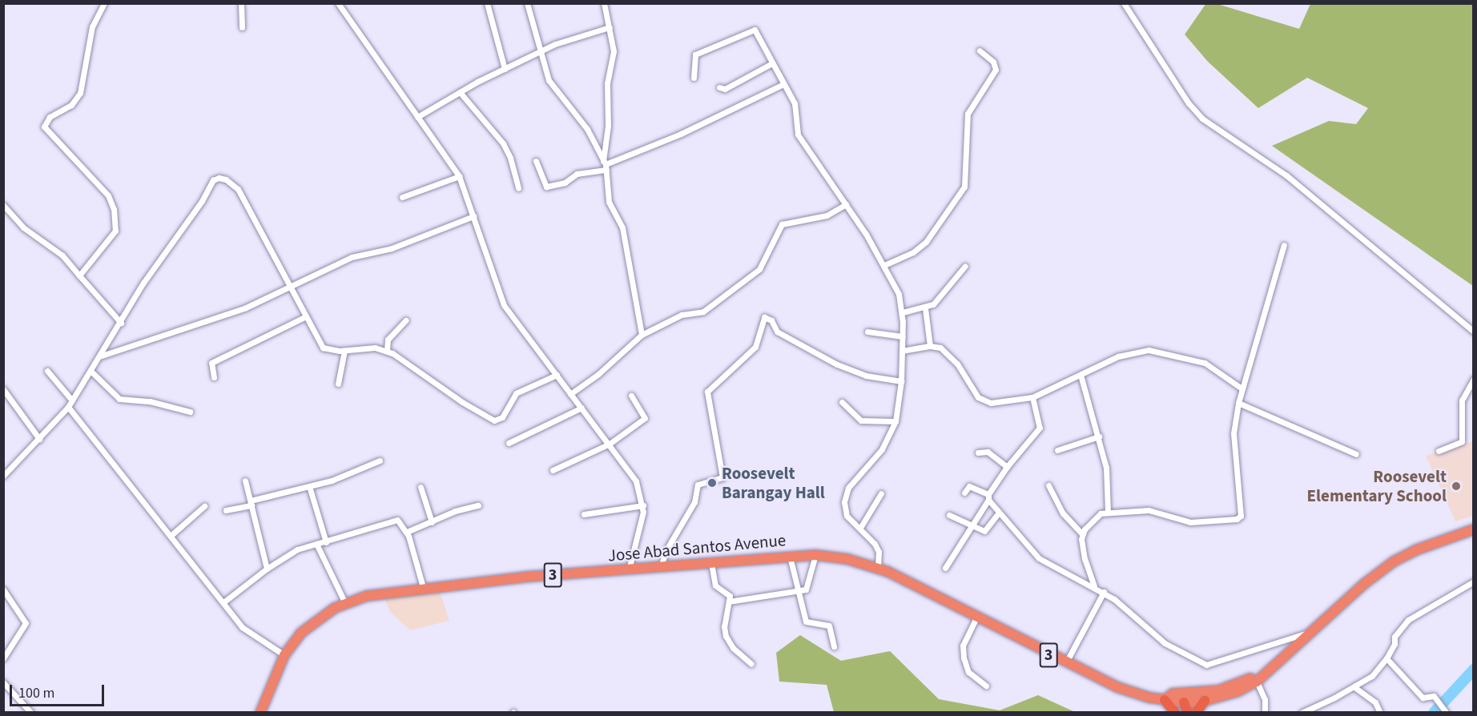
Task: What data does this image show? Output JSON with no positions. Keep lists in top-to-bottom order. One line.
{"streets":{"highway":["Jose Abad Santos Avenue","3"]},"places":["Roosevelt Barangay Hall","Roosevelt Elementary School"],"scale_bar":"100 m"}
